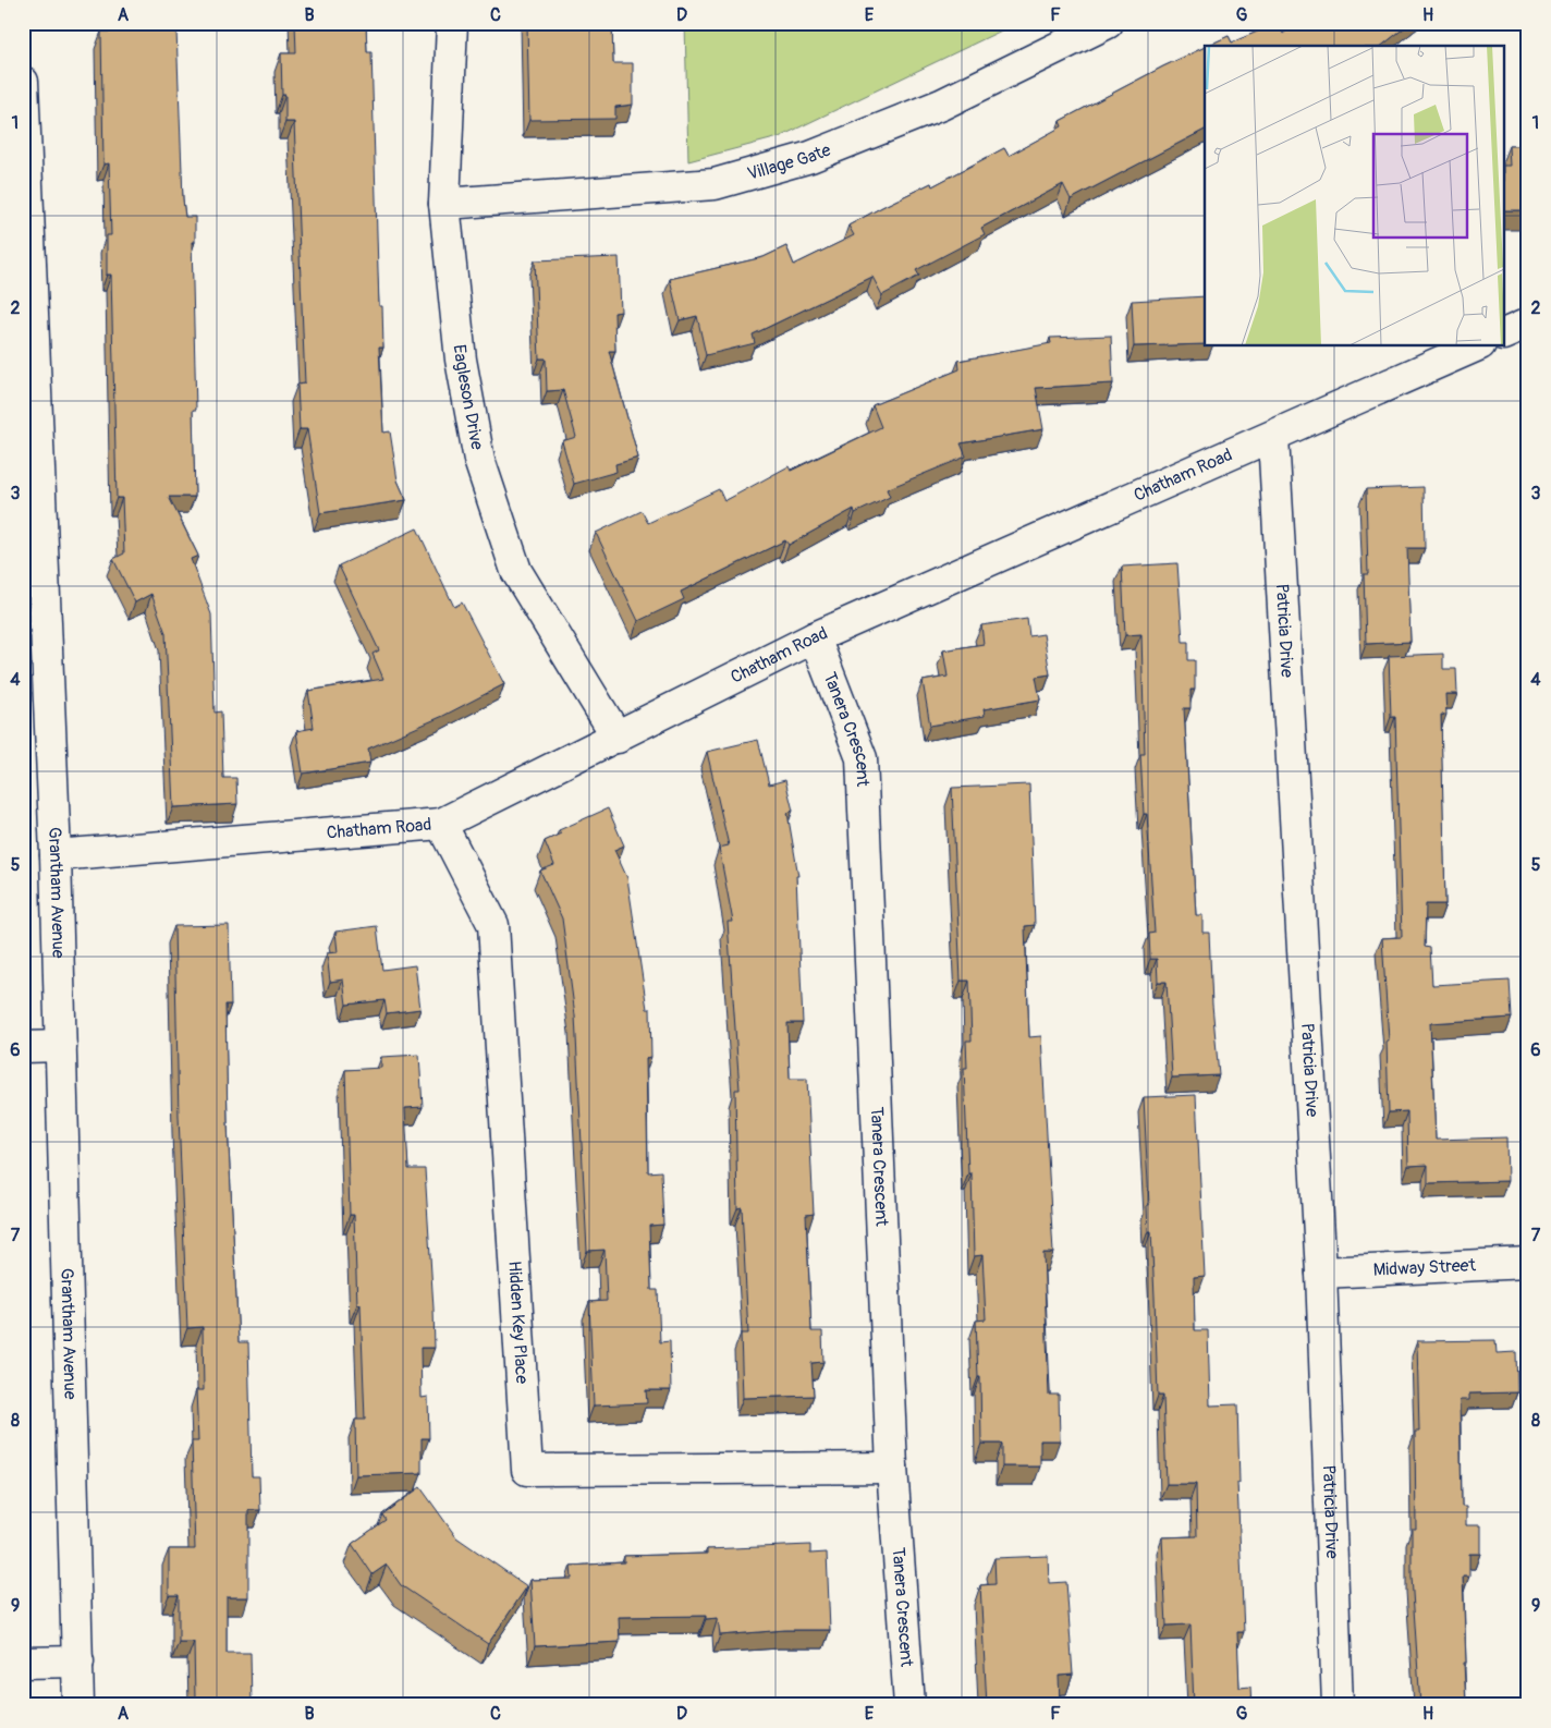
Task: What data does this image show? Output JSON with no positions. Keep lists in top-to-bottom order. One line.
{"streets":{"street":["Village Gate","Eagleson Drive","Chatham Road","Patricia Drive","Tanera Crescent","Grantham Avenue","Midway Street","Hidden Key Place"]},"crossings":[["Village Gate","Eagleson Drive"],["Eagleson Drive","Chatham Road"],["Chatham Road","Patricia Drive"],["Chatham Road","Tanera Crescent"],["Chatham Road","Grantham Avenue"],["Chatham Road","Hidden Key Place"],["Patricia Drive","Midway Street"],["Tanera Crescent","Hidden Key Place"]],"grid":{"columns":["A","B","C","D","E","F","G","H"],"rows":["1","2","3","4","5","6","7","8","9"]}}
